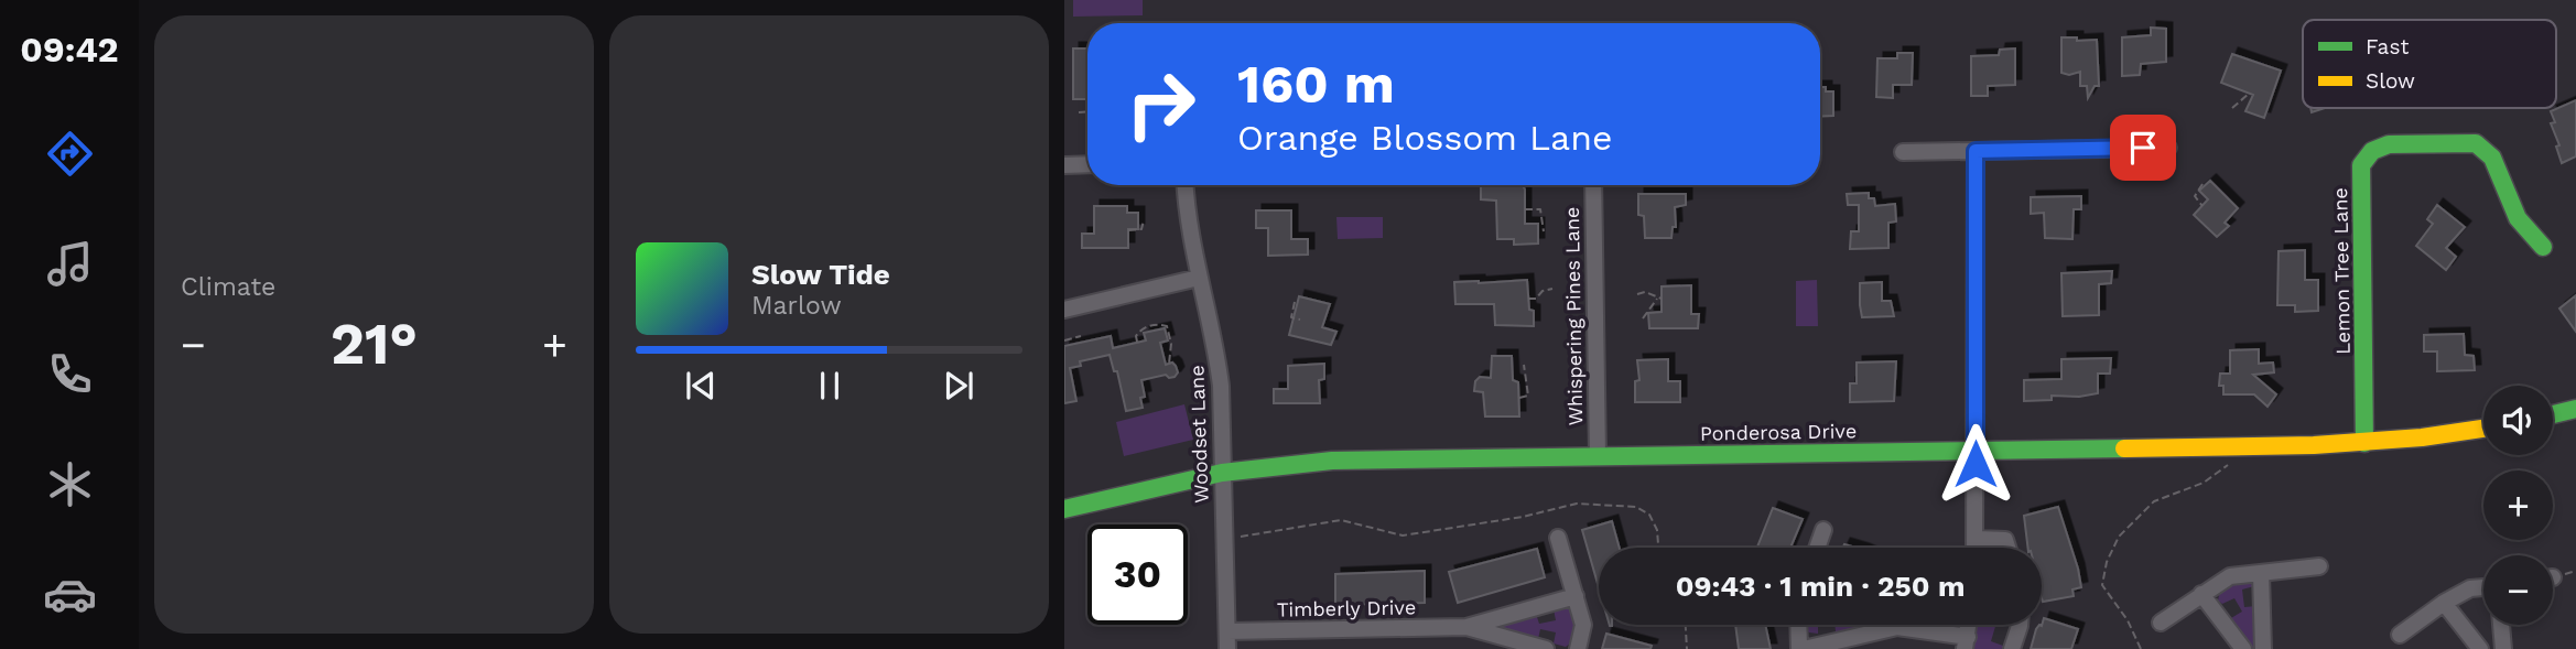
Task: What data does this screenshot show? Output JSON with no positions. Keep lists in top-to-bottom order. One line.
{"streets":{"street":["Lemon Tree Lane","Whispering Pines Lane","Ponderosa Drive","Woodset Lane","Timberly Drive"]},"crossings":[["Lemon Tree Lane","Ponderosa Drive"],["Whispering Pines Lane","Ponderosa Drive"],["Ponderosa Drive","Woodset Lane"],["Woodset Lane","Timberly Drive"]],"legend":["Fast","Slow"],"page":{"tabs":"09:42","tile":"Climate","turn":["160 m","Orange Blossom Lane"],"song":["Slow Tide","Marlow"],"heat":["−","21°","+"],"map_buttons":["+","−"],"limit":"30","trip":"09:43 · 1 min · 250 m"}}
